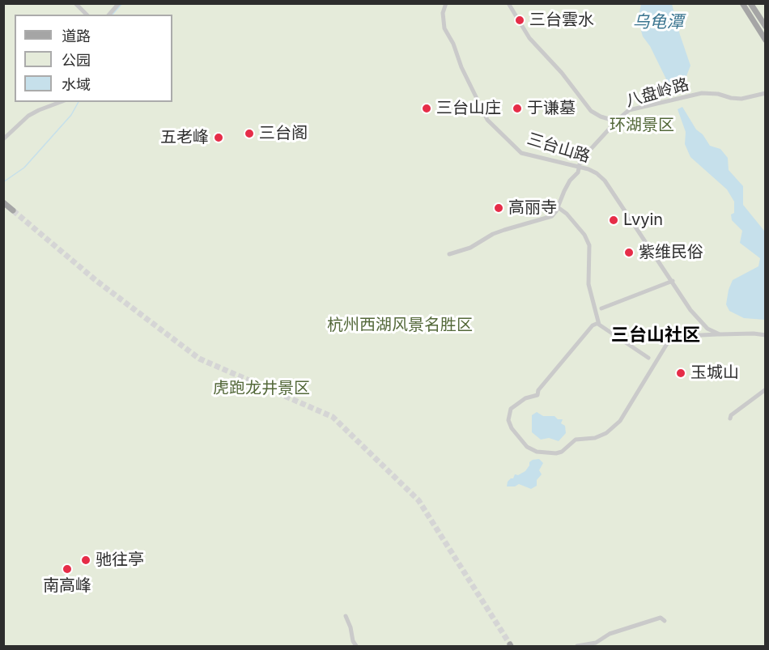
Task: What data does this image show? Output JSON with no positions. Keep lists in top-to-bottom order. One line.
{"streets":{"street":["八盘岭路","三台山路"]},"crossings":[["八盘岭路","三台山路"]],"districts":["三台山社区"],"water":["乌龟潭"],"parks":["环湖景区","杭州西湖风景名胜区","虎跑龙井景区"],"places":["三台雲水","三台山庄","于谦墓","三台阁","五老峰","高丽寺","Lvyin","紫维民俗","玉城山","驰往亭","南高峰"],"legend":["道路","公园","水域"]}
